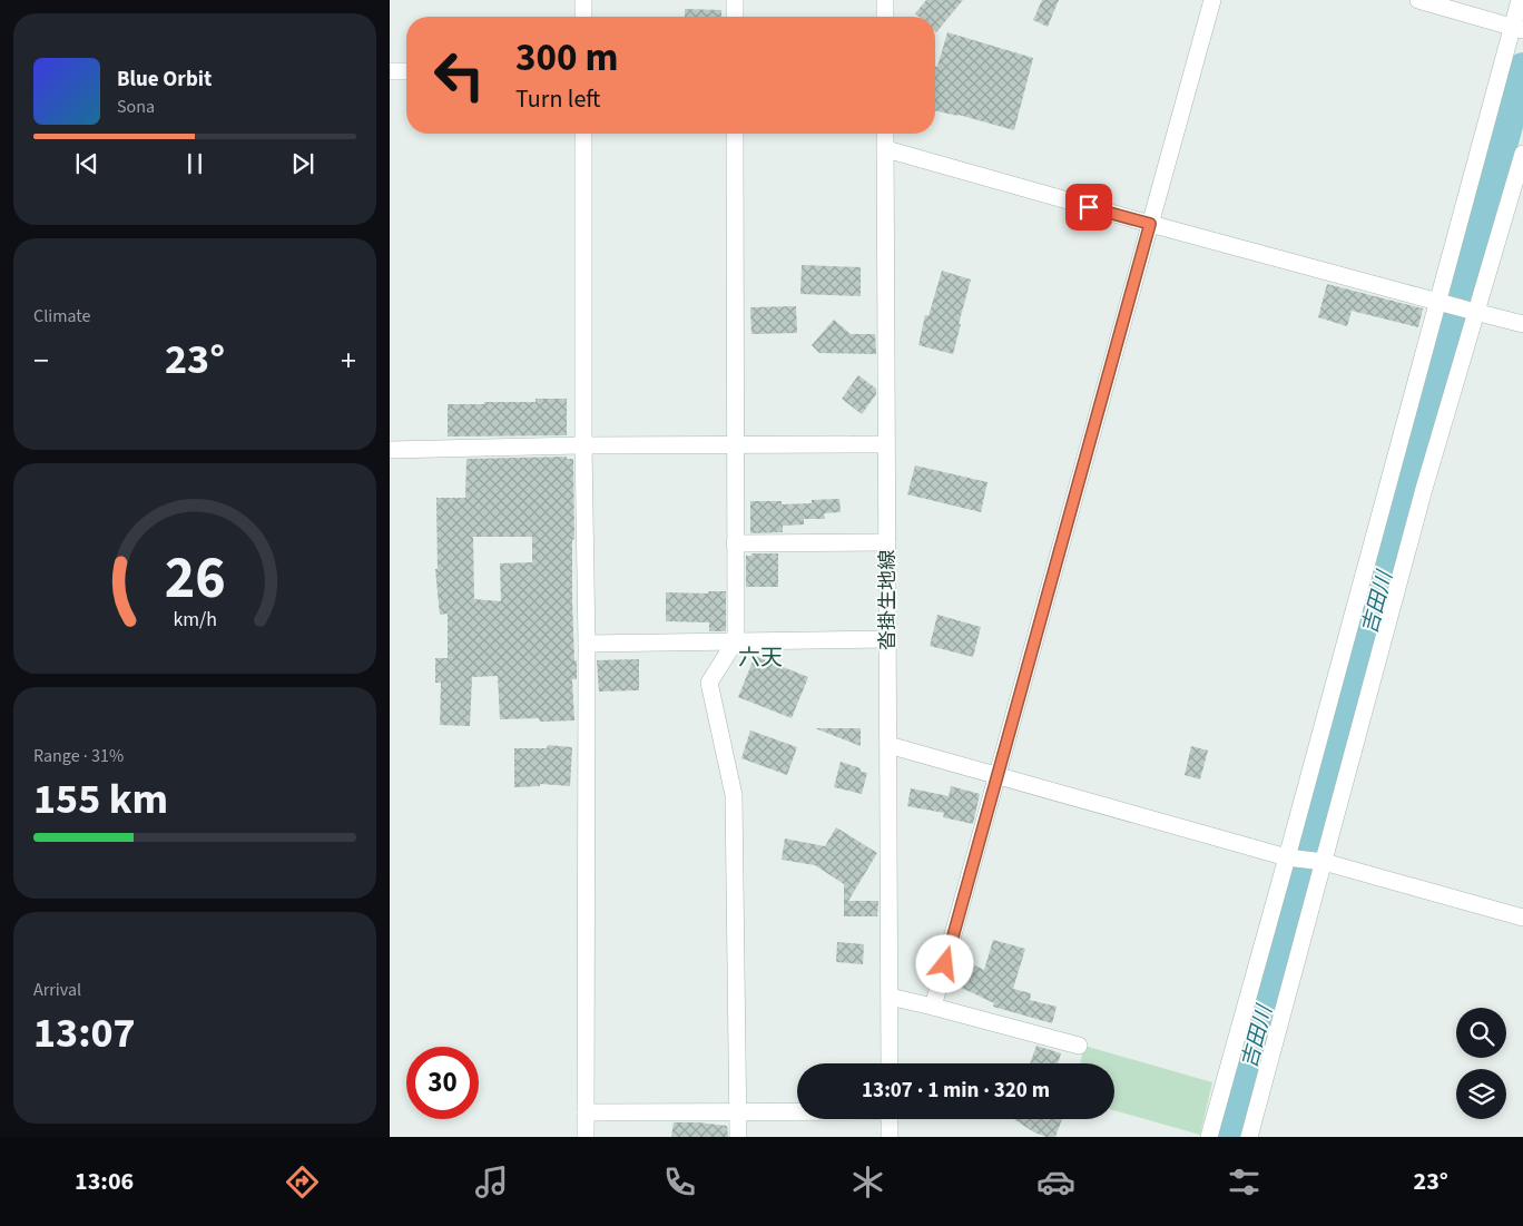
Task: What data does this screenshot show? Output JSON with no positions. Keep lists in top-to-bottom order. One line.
{"streets":{"street":["沓掛生地線"]},"districts":["六天"],"water":["吉田川"],"page":{"turn":["300 m","Turn left"],"song":["Blue Orbit","Sona"],"tile":["Climate",["Range · 31%","155 km"],["Arrival","13:07"]],"heat":["−","23°","+"],"limit":"30","trip":"13:07 · 1 min · 320 m","tabs":["13:06","23°"],"gauge":["26","km/h"]}}
